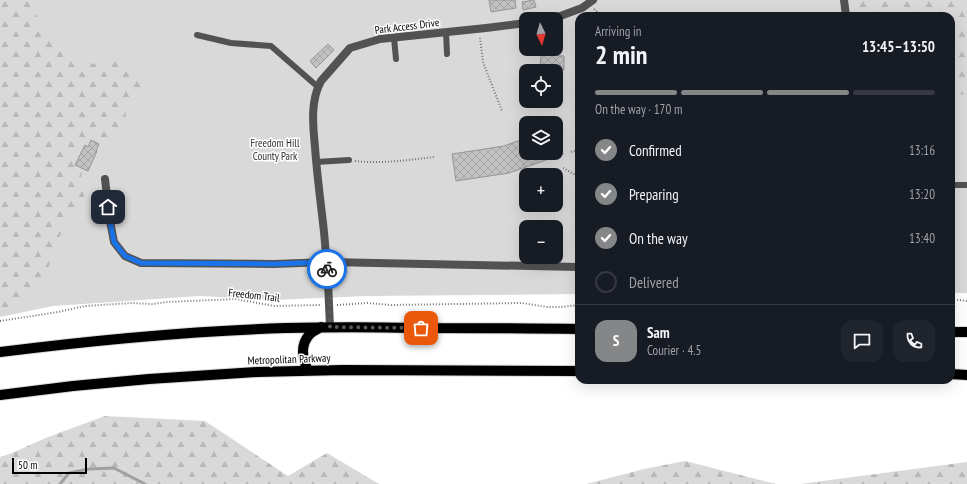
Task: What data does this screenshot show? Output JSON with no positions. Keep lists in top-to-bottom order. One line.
{"streets":{"main road":["Metropolitan Parkway"],"street":["Park Access Drive"],"path":["Freedom Trail"]},"crossings":[["Park Access Drive","Freedom Trail"]],"parks":["Freedom Hill County Park"],"scale_bar":"50 m","north":"bottom","page":{"map_buttons":["+","−"],"heading":["2 min","Arriving in","13:45–13:50"],"panel":["Sam","Courier · 4.5"],"bar":"On the way · 170 m","list":[["Confirmed","13:16"],["Preparing","13:20"],["On the way","13:40"],"Delivered"],"round":"S","scale":"50 m"}}
